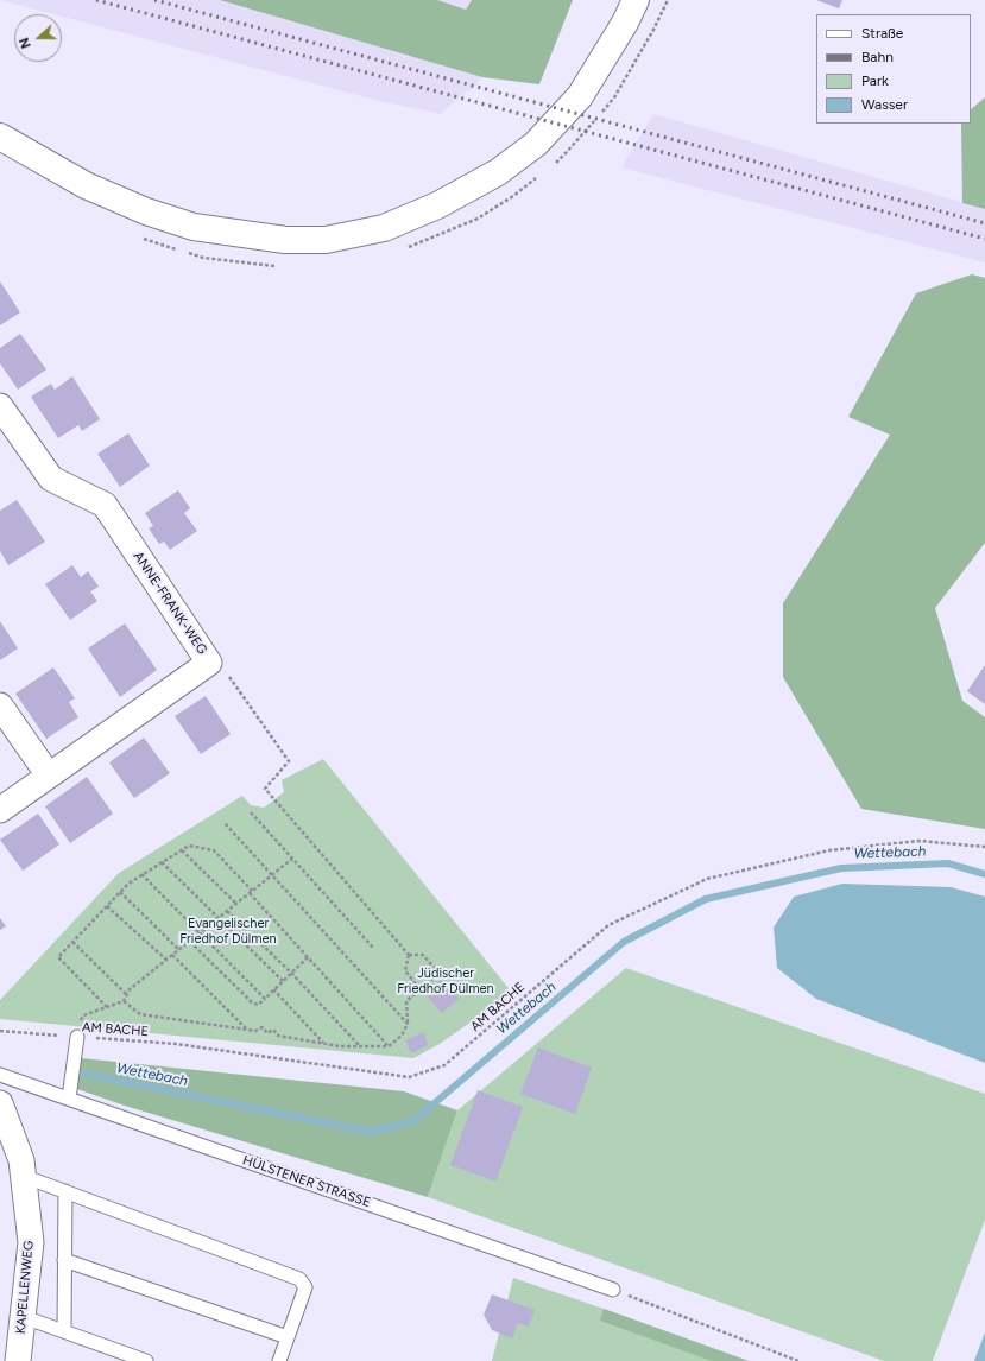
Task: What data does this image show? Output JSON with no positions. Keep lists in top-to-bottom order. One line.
{"streets":{"street":["ANNE-FRANK-WEG","KAPELLENWEG"],"lane":["HÜLSTENER STRASSE"],"path":["AM BACHE"]},"water":["Wettebach"],"parks":["Evangelischer Friedhof Dülmen","Jüdischer Friedhof Dülmen"],"legend":["Straße","Bahn","Park","Wasser"],"north":"left"}
